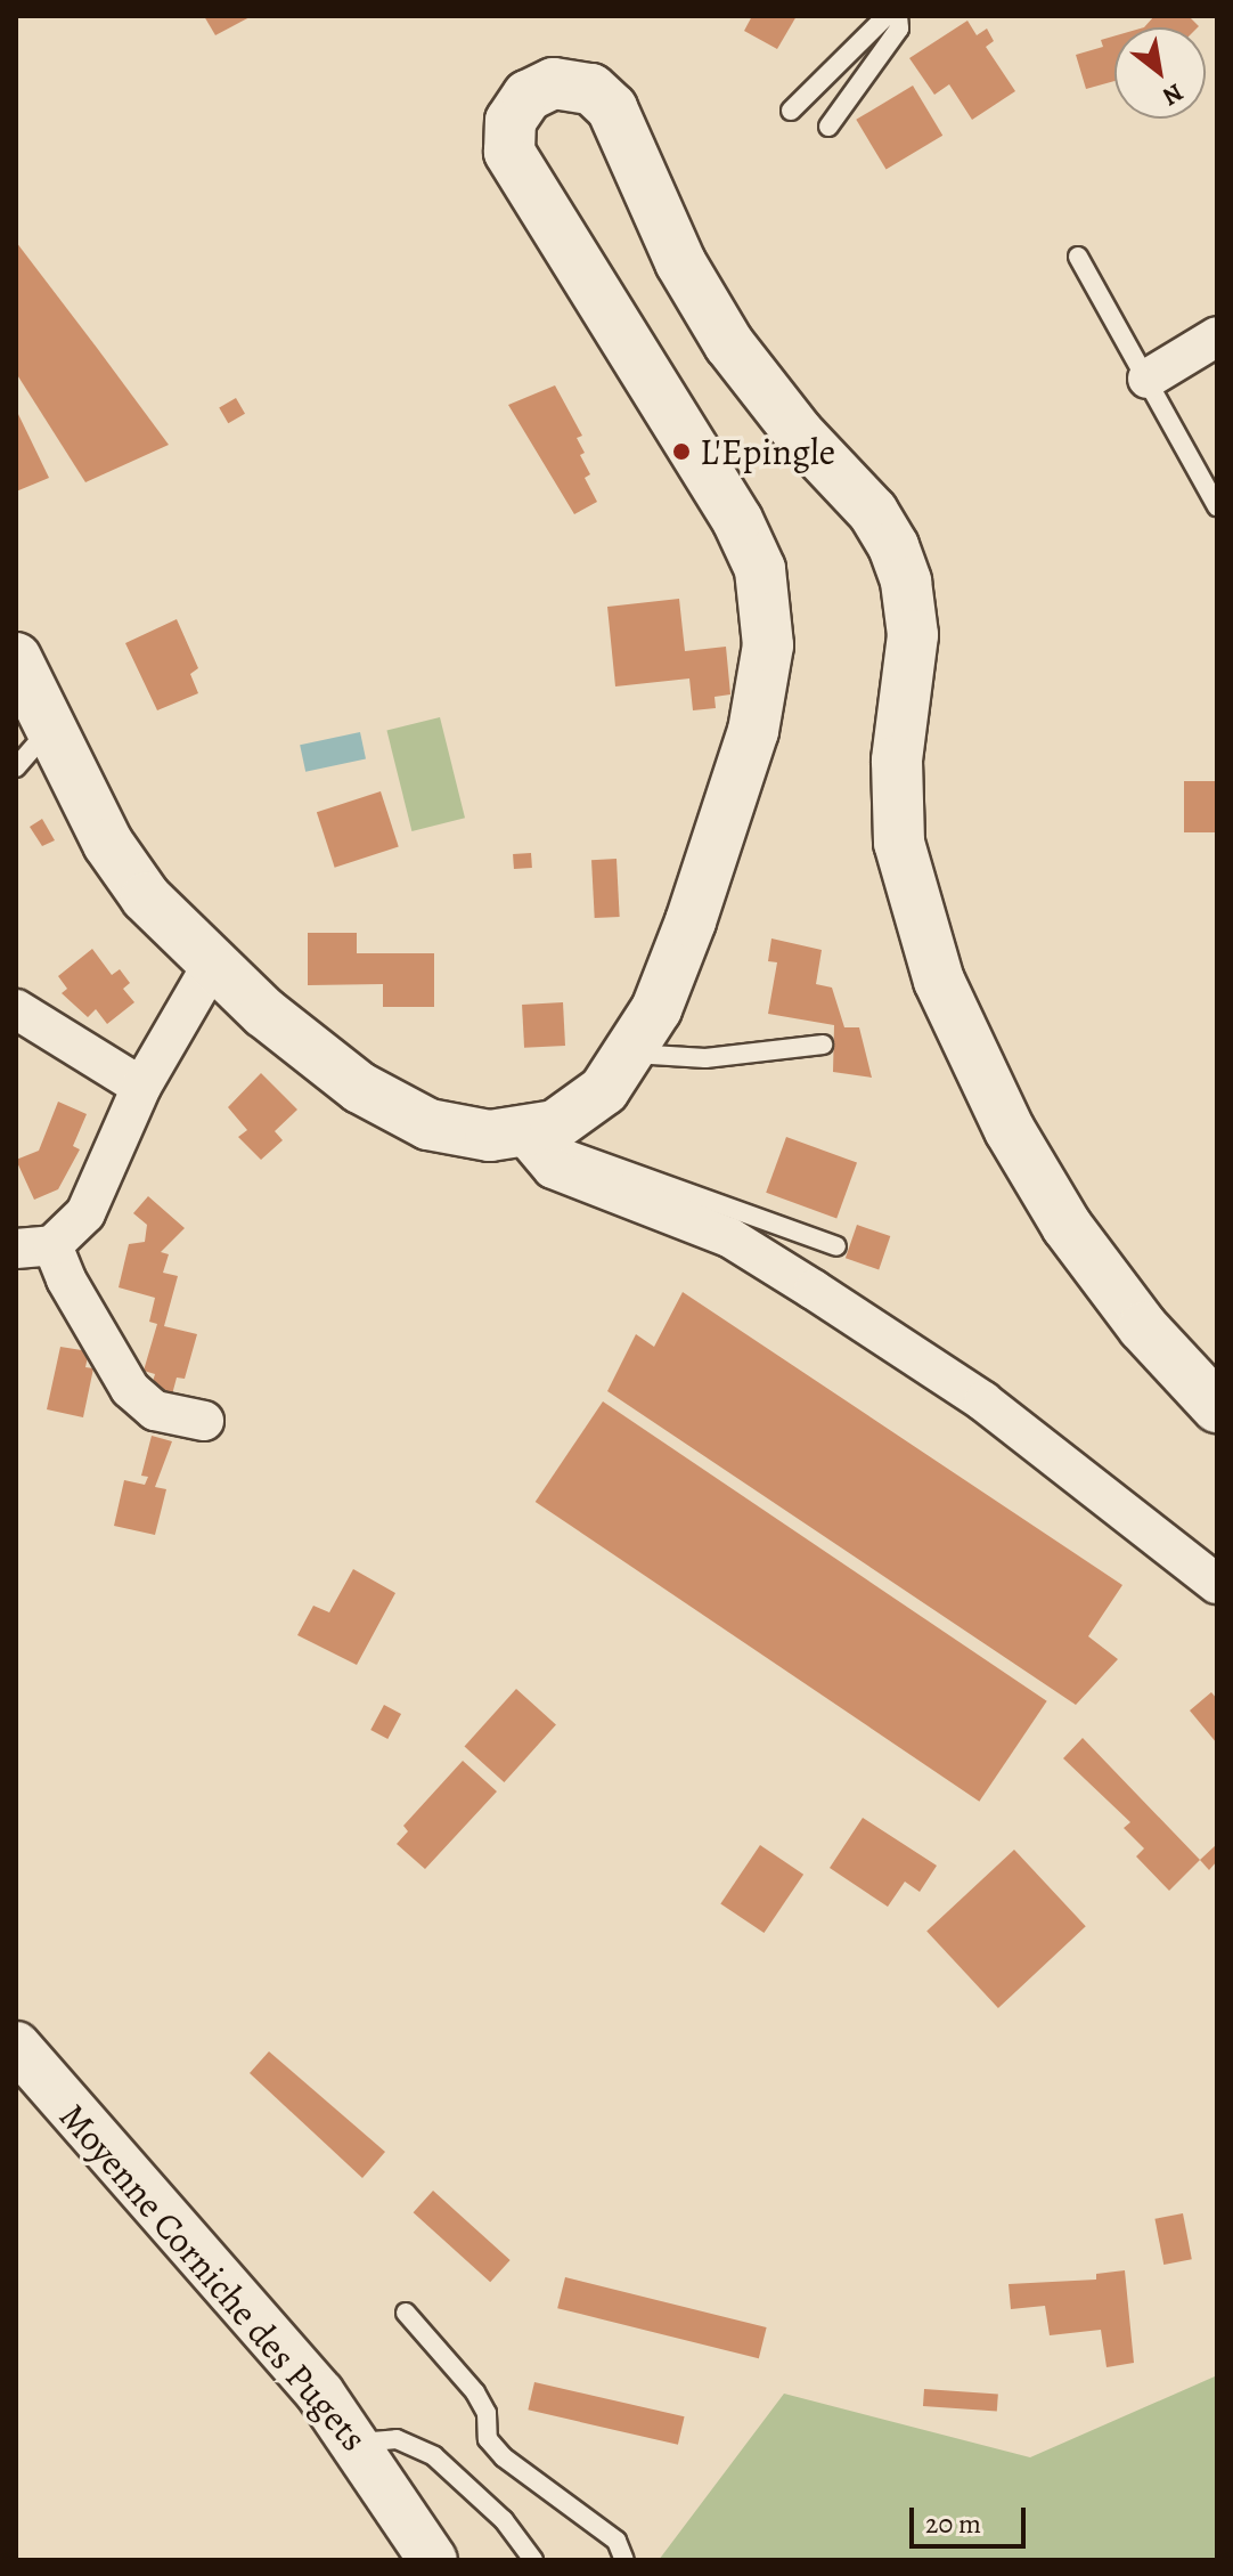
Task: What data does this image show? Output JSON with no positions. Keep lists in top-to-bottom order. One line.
{"streets":{"street":["Moyenne Corniche des Pugets"]},"places":["L'Epingle"],"scale_bar":"20 m","north":"bottom right"}
